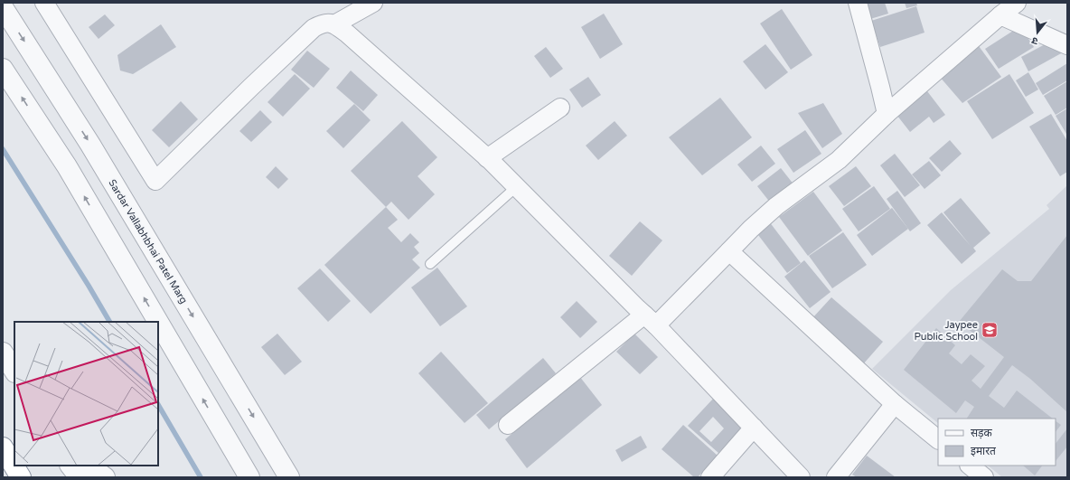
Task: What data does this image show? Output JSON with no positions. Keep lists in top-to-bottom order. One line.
{"streets":{"street":["Sardar Vallabhbhai Patel Marg"]},"places":{"school or university":["Jaypee Public School"]},"legend":["सड़क","इमारत"],"north":"bottom"}
